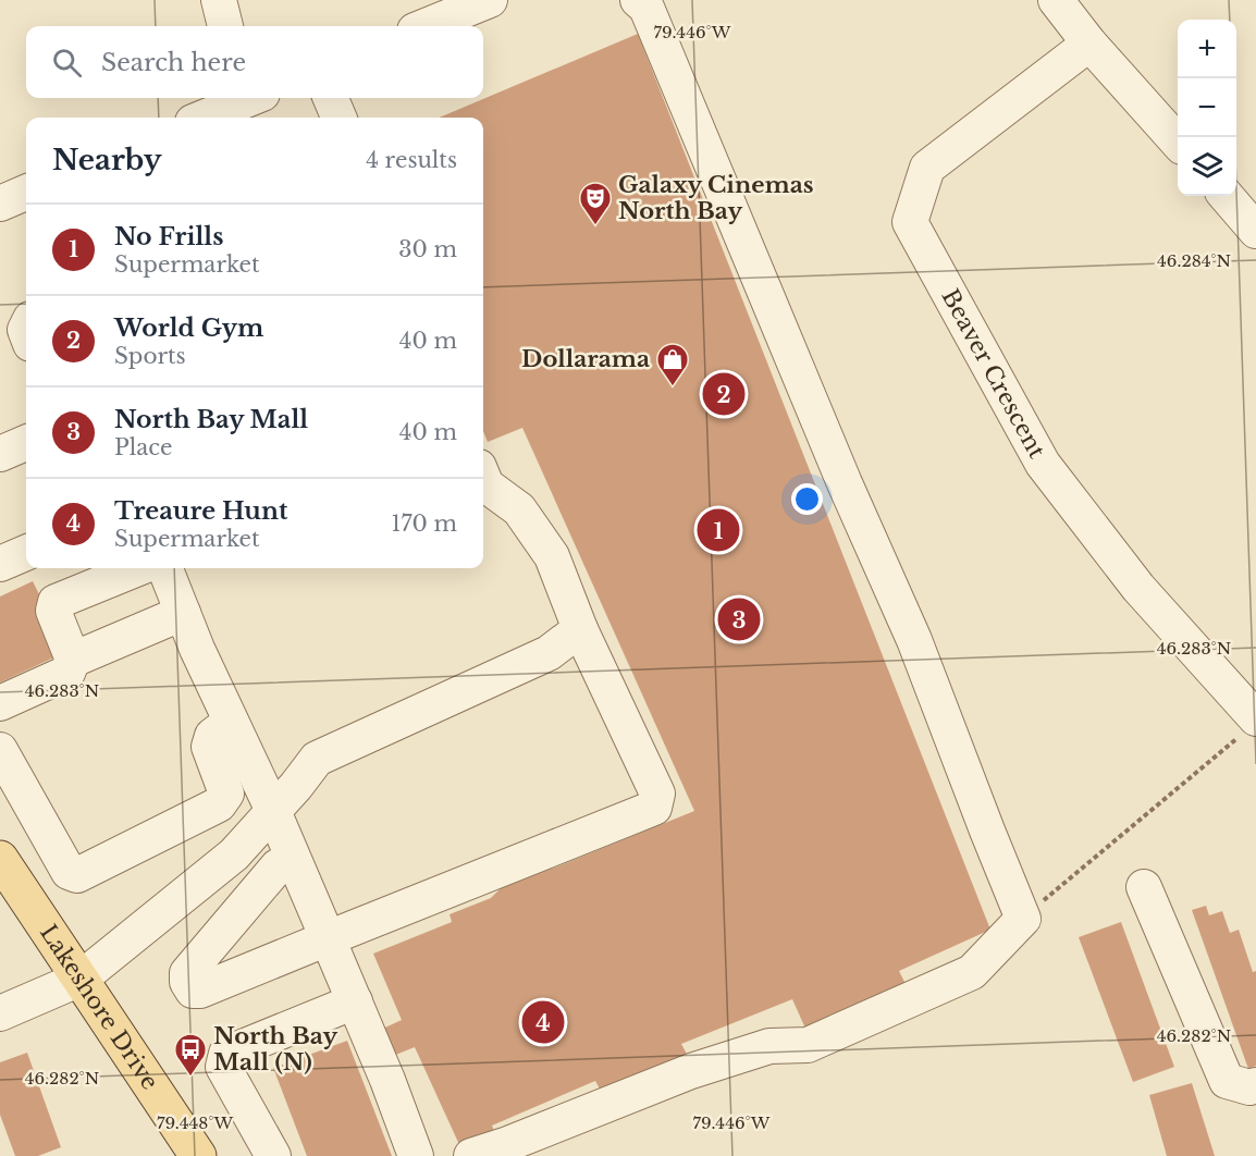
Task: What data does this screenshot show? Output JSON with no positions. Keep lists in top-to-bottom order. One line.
{"streets":{"main road":["Lakeshore Drive"],"street":["Beaver Crescent"]},"places":{"theatre":["Galaxy Cinemas North Bay"],"shop":["Dollarama"],"bus stop":["North Bay Mall (N)"]},"page":{"map_buttons":["+","−"],"search":"Search here","heading":["Nearby","4 results"],"list":[{"mark":"1","name":"No Frills","note":"Supermarket","value":"30 m"},{"mark":"2","name":"World Gym","note":"Sports","value":"40 m"},{"mark":"3","name":"North Bay Mall","note":"Place","value":"40 m"},{"mark":"4","name":"Treaure Hunt","note":"Supermarket","value":"170 m"}],"pins":["2","1","3","4"]},"coordinates":["79.446°W","46.284°N","46.283°N","46.282°N","79.448°W"]}
